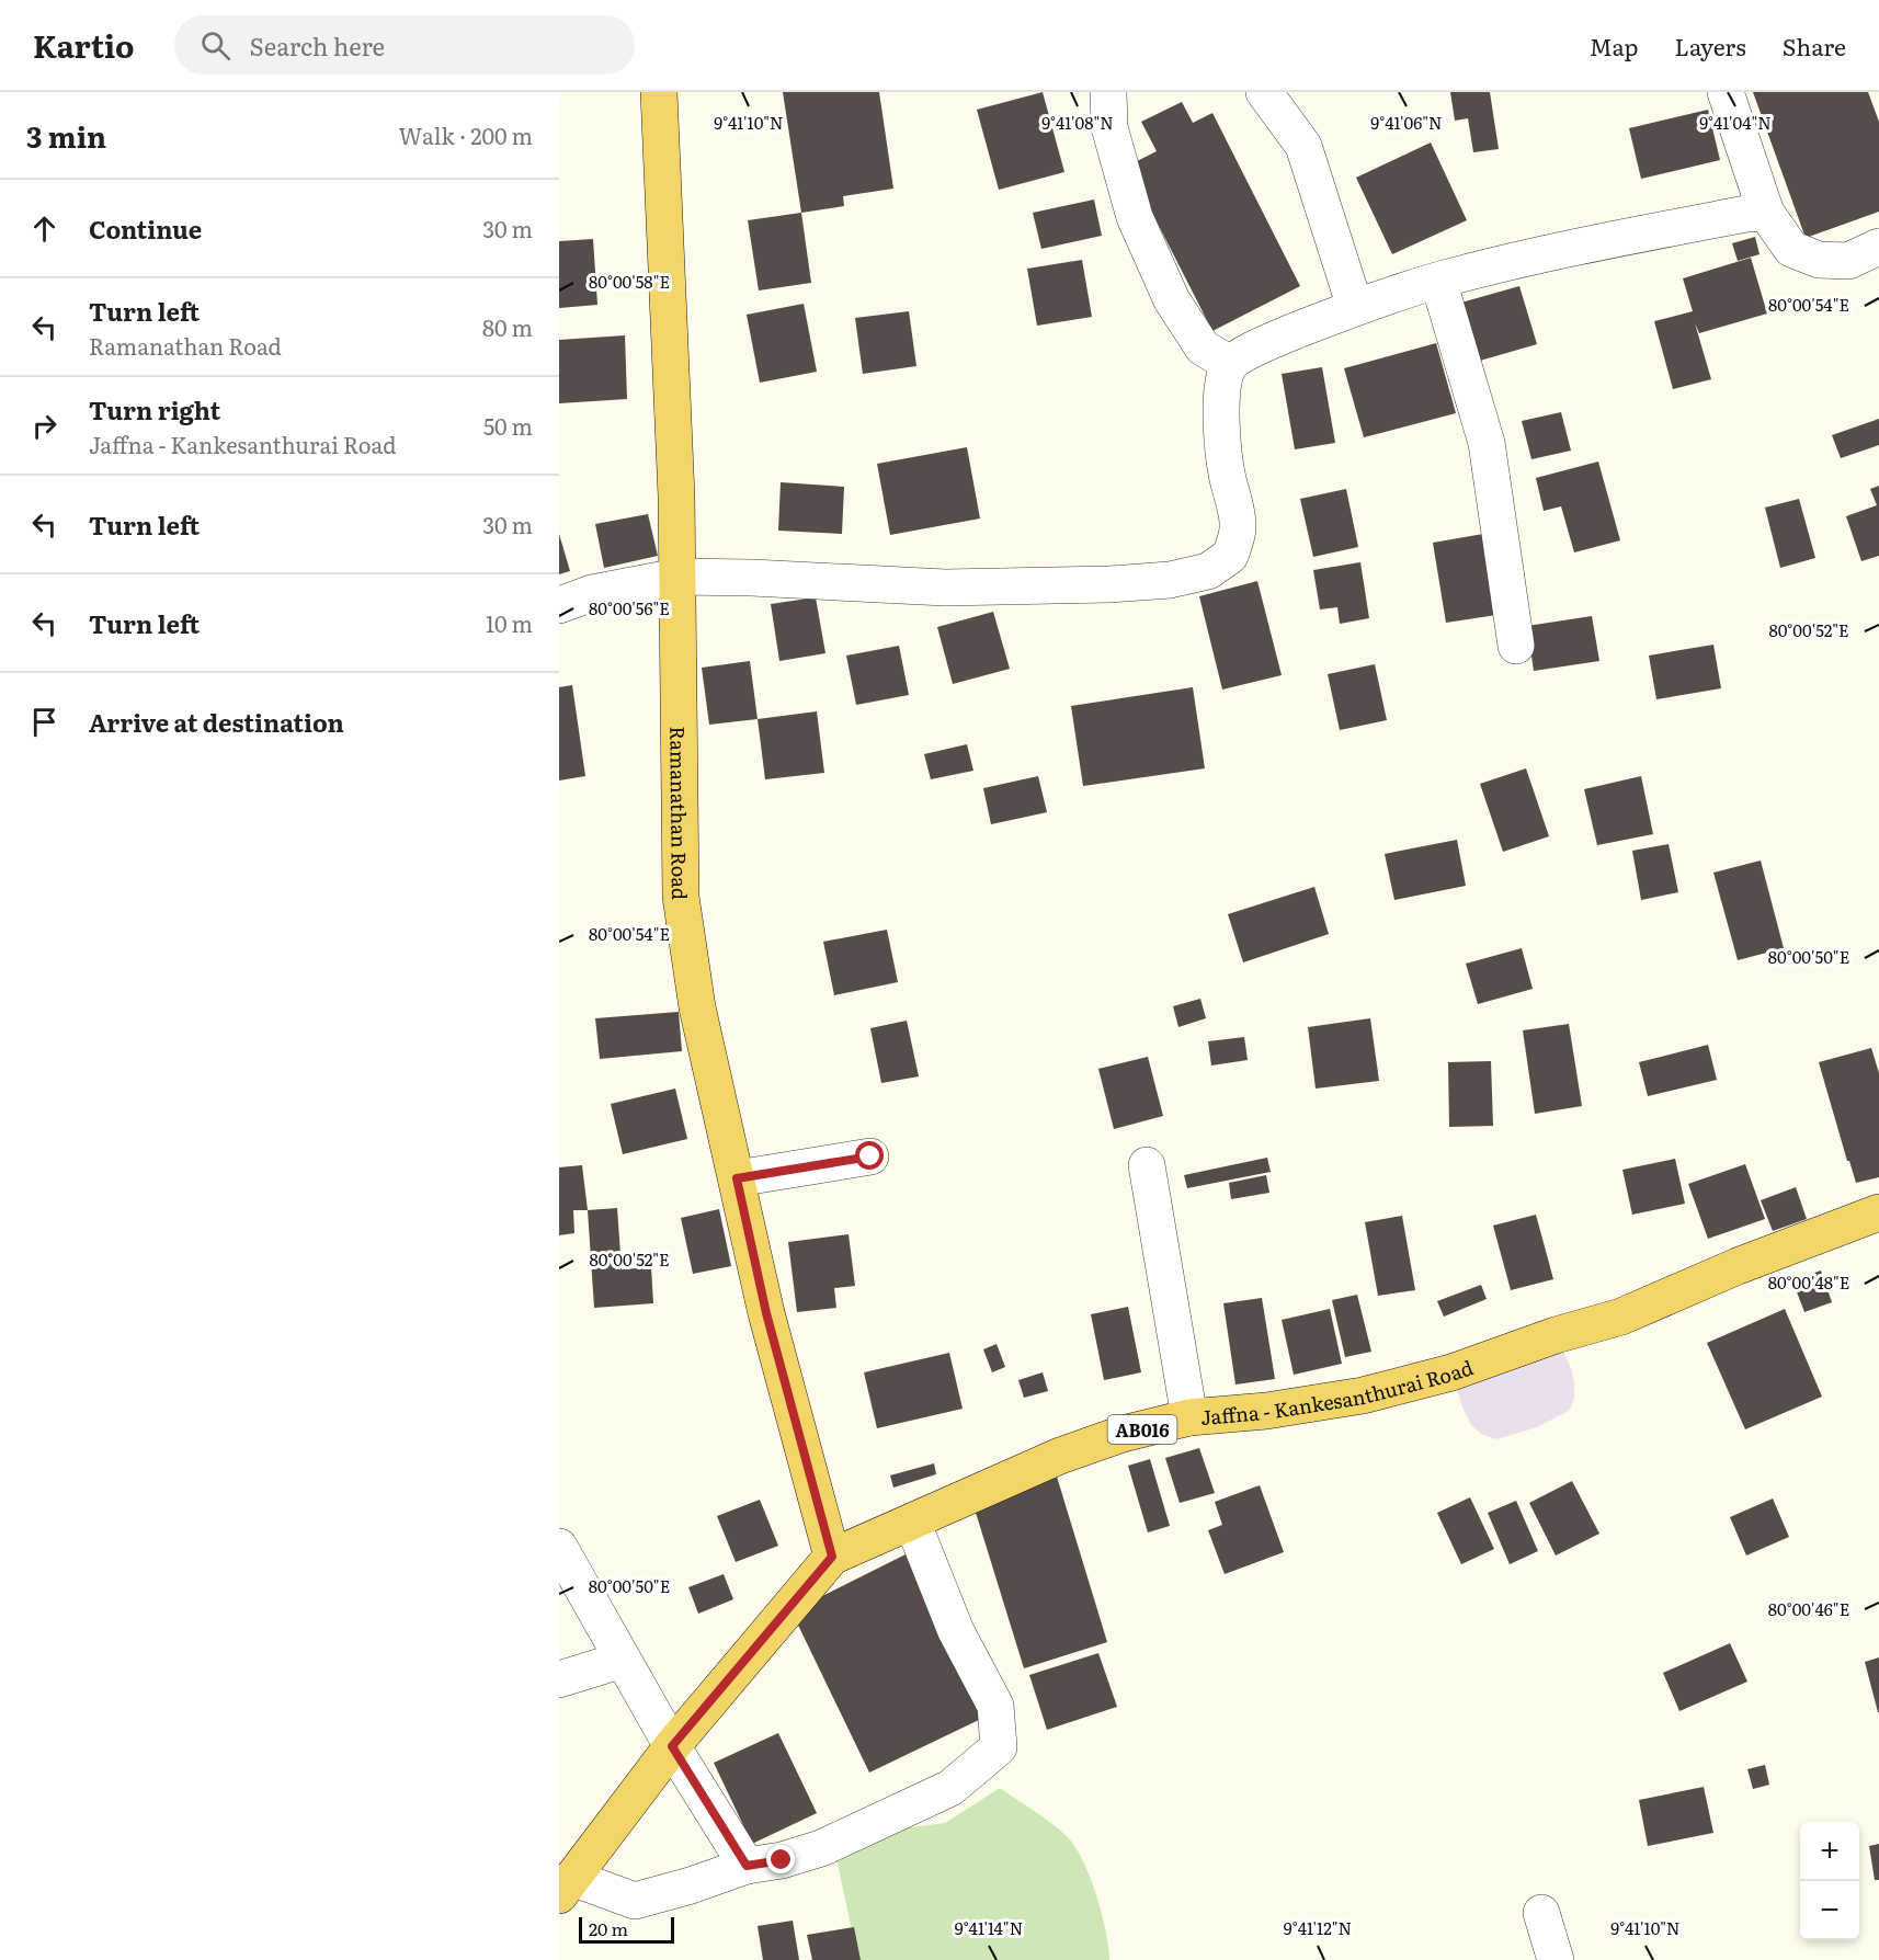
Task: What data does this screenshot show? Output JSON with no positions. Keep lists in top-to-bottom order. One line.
{"streets":{"main road":["Ramanathan Road","Jaffna - Kankesanthurai Road","AB016"]},"crossings":[["Ramanathan Road","Jaffna - Kankesanthurai Road"]],"scale_bar":"20 m","page":{"header":"Kartio","search":"Search here","nav":["Map","Layers","Share"],"heading":["3 min","Walk · 200 m"],"list":[["Continue","30 m"],["Turn left","Ramanathan Road","80 m"],["Turn right","Jaffna - Kankesanthurai Road","50 m"],["Turn left","30 m"],["Turn left","10 m"],"Arrive at destination"],"map_buttons":["+","−"],"scale":"20 m"},"coordinates":["9°41'08\"N","9°41'10\"N","9°41'06\"N","9°41'04\"N","80°00'58\"E","80°00'54\"E","80°00'56\"E","80°00'52\"E","80°00'50\"E","80°00'48\"E","80°00'46\"E","9°41'14\"N","9°41'12\"N"]}
